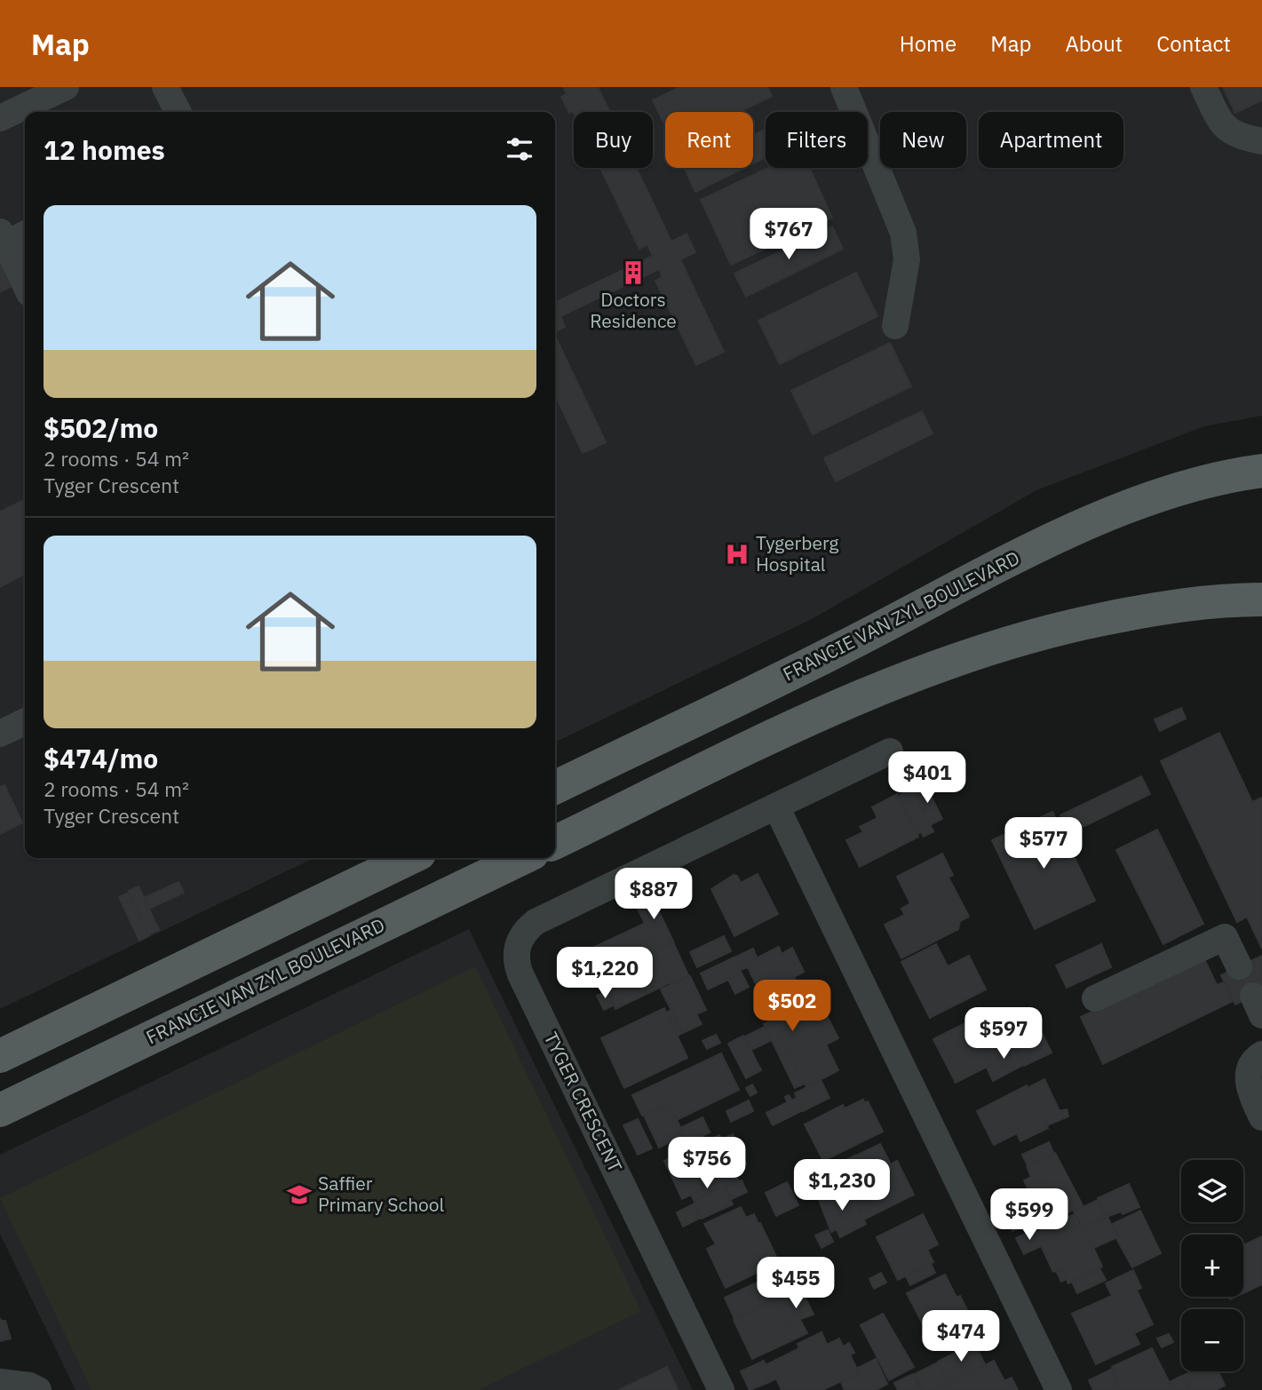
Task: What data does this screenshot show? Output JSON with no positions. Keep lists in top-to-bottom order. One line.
{"streets":{"main road":["FRANCIE VAN ZYL BOULEVARD"],"street":["TYGER CRESCENT"]},"places":{"building":["Doctors Residence"],"hospital":["Tygerberg Hospital"],"school or university":["Saffier Primary School"]},"page":{"header":"Map","nav":["Home","Map","About","Contact"],"chip":["Buy","Rent","Filters","New","Apartment"],"heading":"12 homes","list":[{"name":"$502/mo","note":"2 rooms · 54 m² · Tyger Crescent"},{"name":"$474/mo","note":"2 rooms · 54 m² · Tyger Crescent"}],"price":["$767","$401","$577","$887","$1,220","$502","$597","$756","$1,230","$599","$455","$474"],"map_buttons":["+","−"]}}
